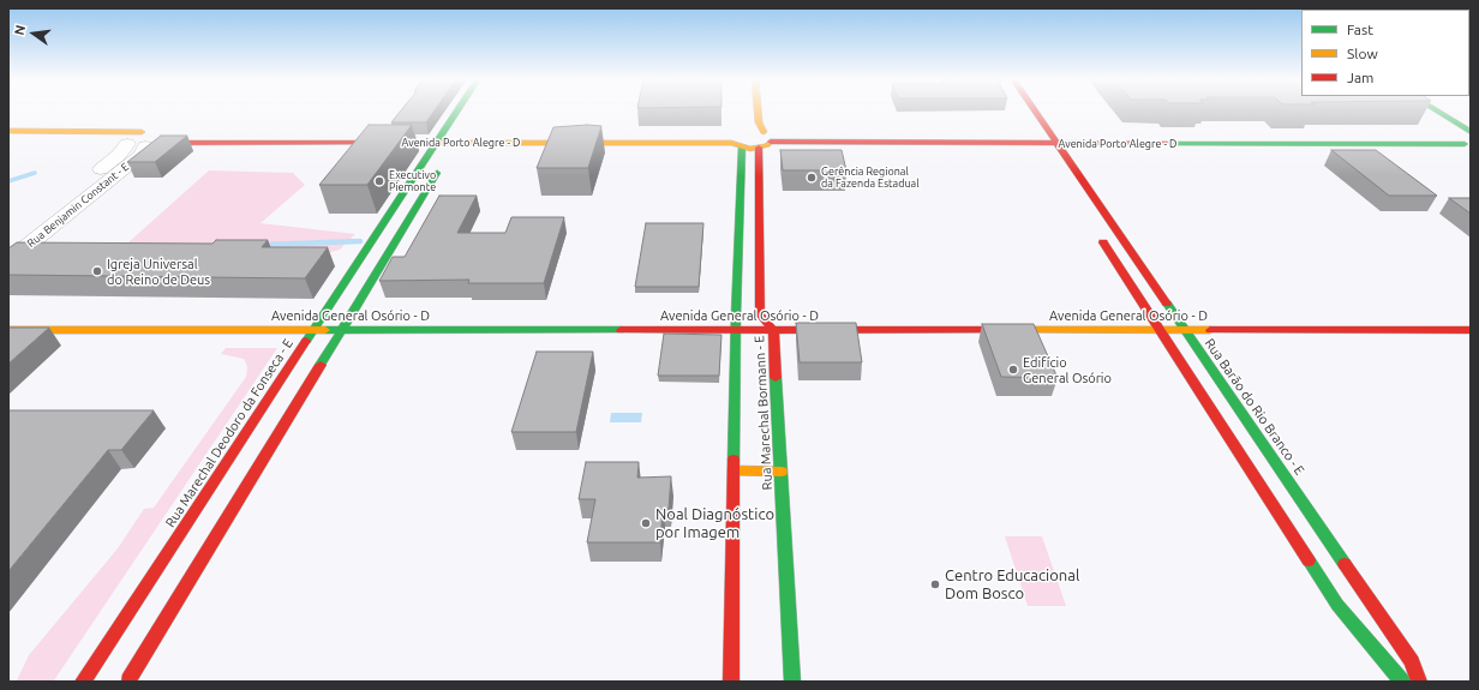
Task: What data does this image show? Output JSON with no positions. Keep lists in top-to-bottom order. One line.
{"streets":{"street":["Avenida Porto Alegre - D","Rua Benjamin Constant - E","Avenida General Osório - D","Rua Barão do Rio Branco - E","Rua Marechal Bormann - E","Rua Marechal Deodoro da Fonseca - E"]},"crossings":[["Avenida Porto Alegre - D","Rua Benjamin Constant - E"],["Avenida Porto Alegre - D","Rua Barão do Rio Branco - E"],["Avenida Porto Alegre - D","Rua Marechal Bormann - E"],["Avenida Porto Alegre - D","Rua Marechal Deodoro da Fonseca - E"],["Avenida General Osório - D","Rua Barão do Rio Branco - E"],["Avenida General Osório - D","Rua Marechal Bormann - E"],["Avenida General Osório - D","Rua Marechal Deodoro da Fonseca - E"]],"places":["Gerência Regional da Fazenda Estadual","Executivo Piemonte","Igreja Universal do Reino de Deus","Edifício General Osório","Noal Diagnóstico por Imagem","Centro Educacional Dom Bosco"],"legend":["Fast","Slow","Jam"],"north":"left"}
